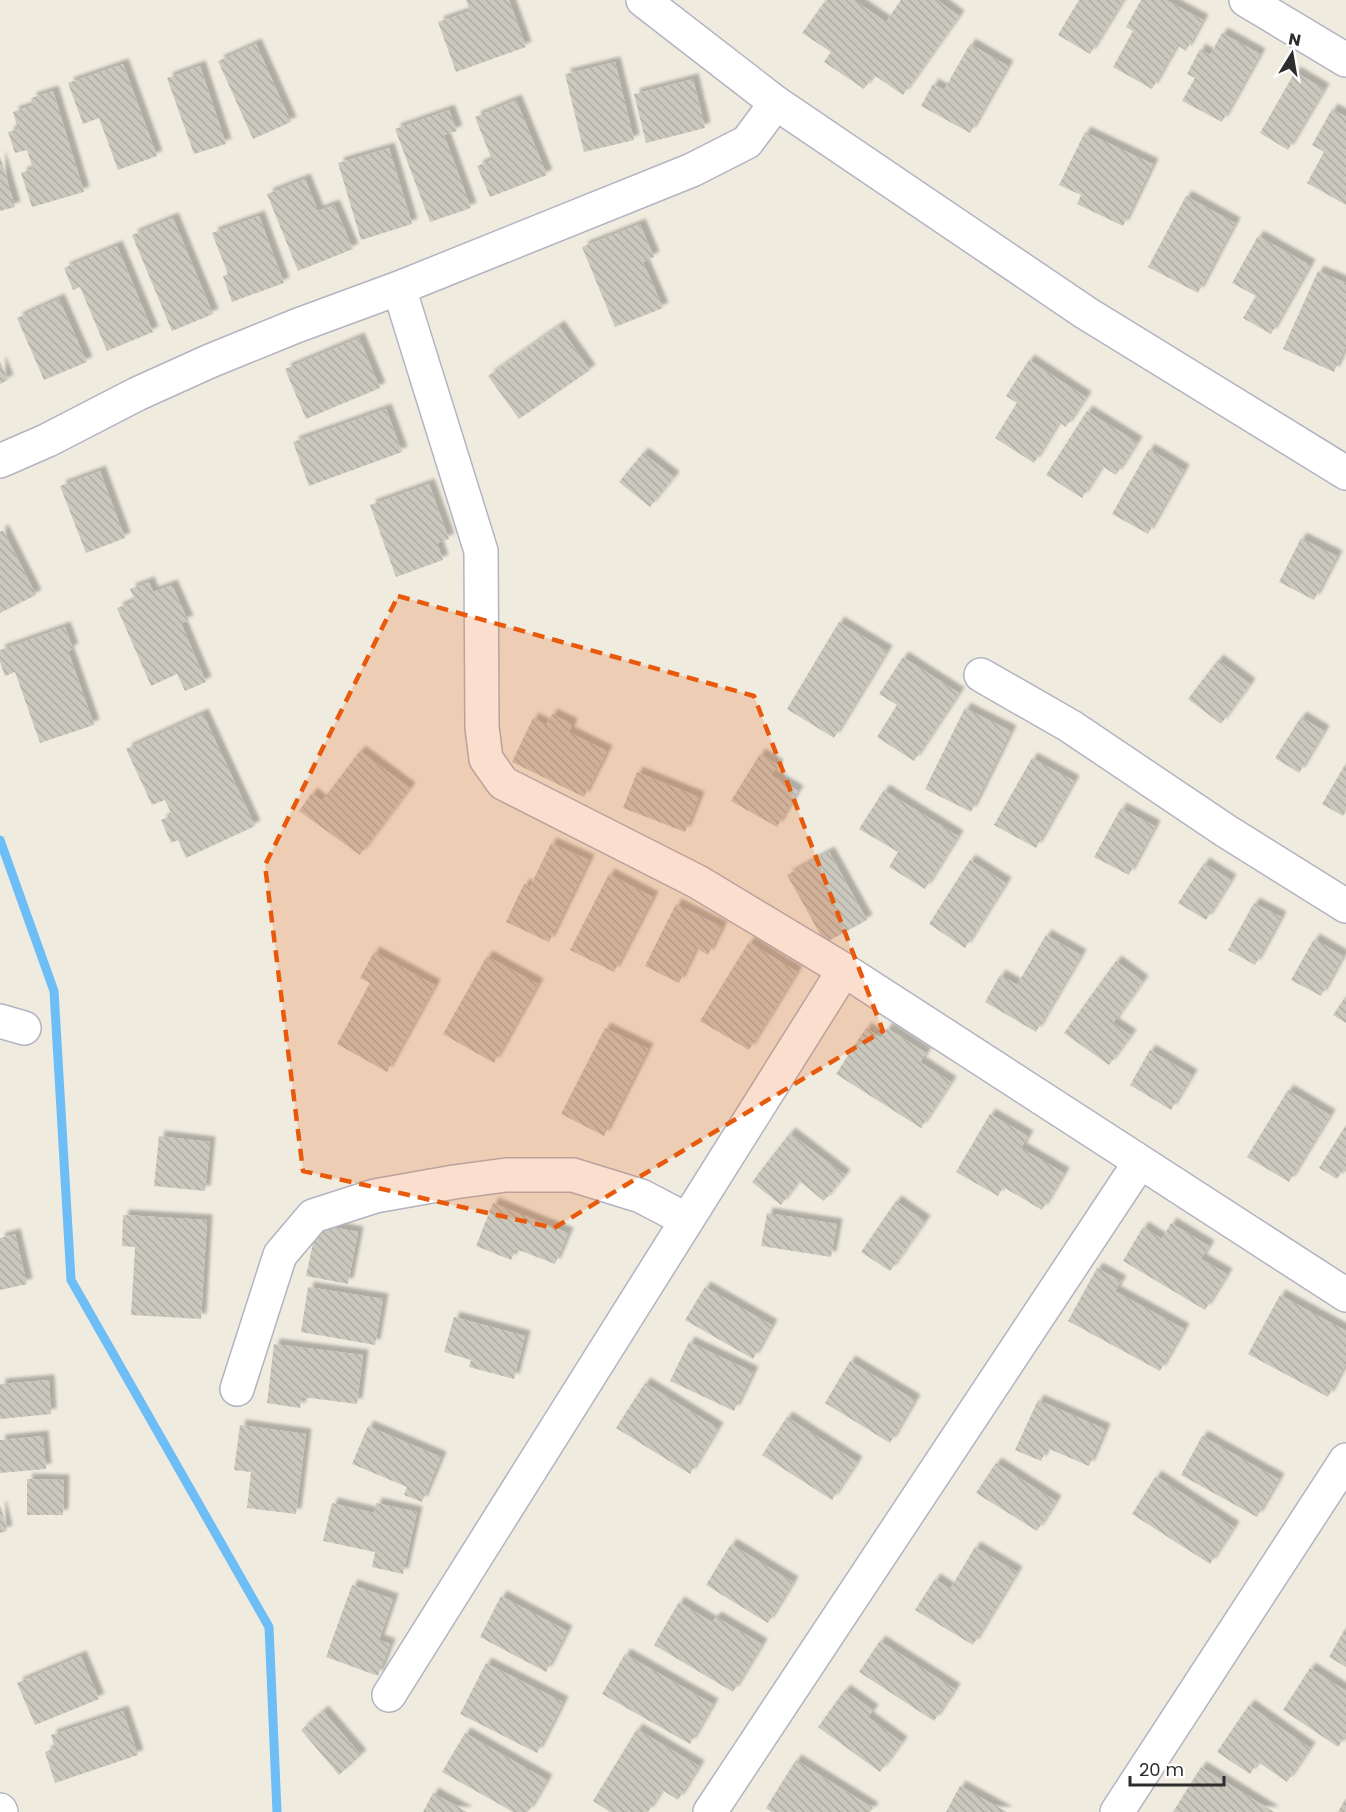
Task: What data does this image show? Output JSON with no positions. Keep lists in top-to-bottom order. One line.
{"scale_bar":"20 m","north":"top"}
